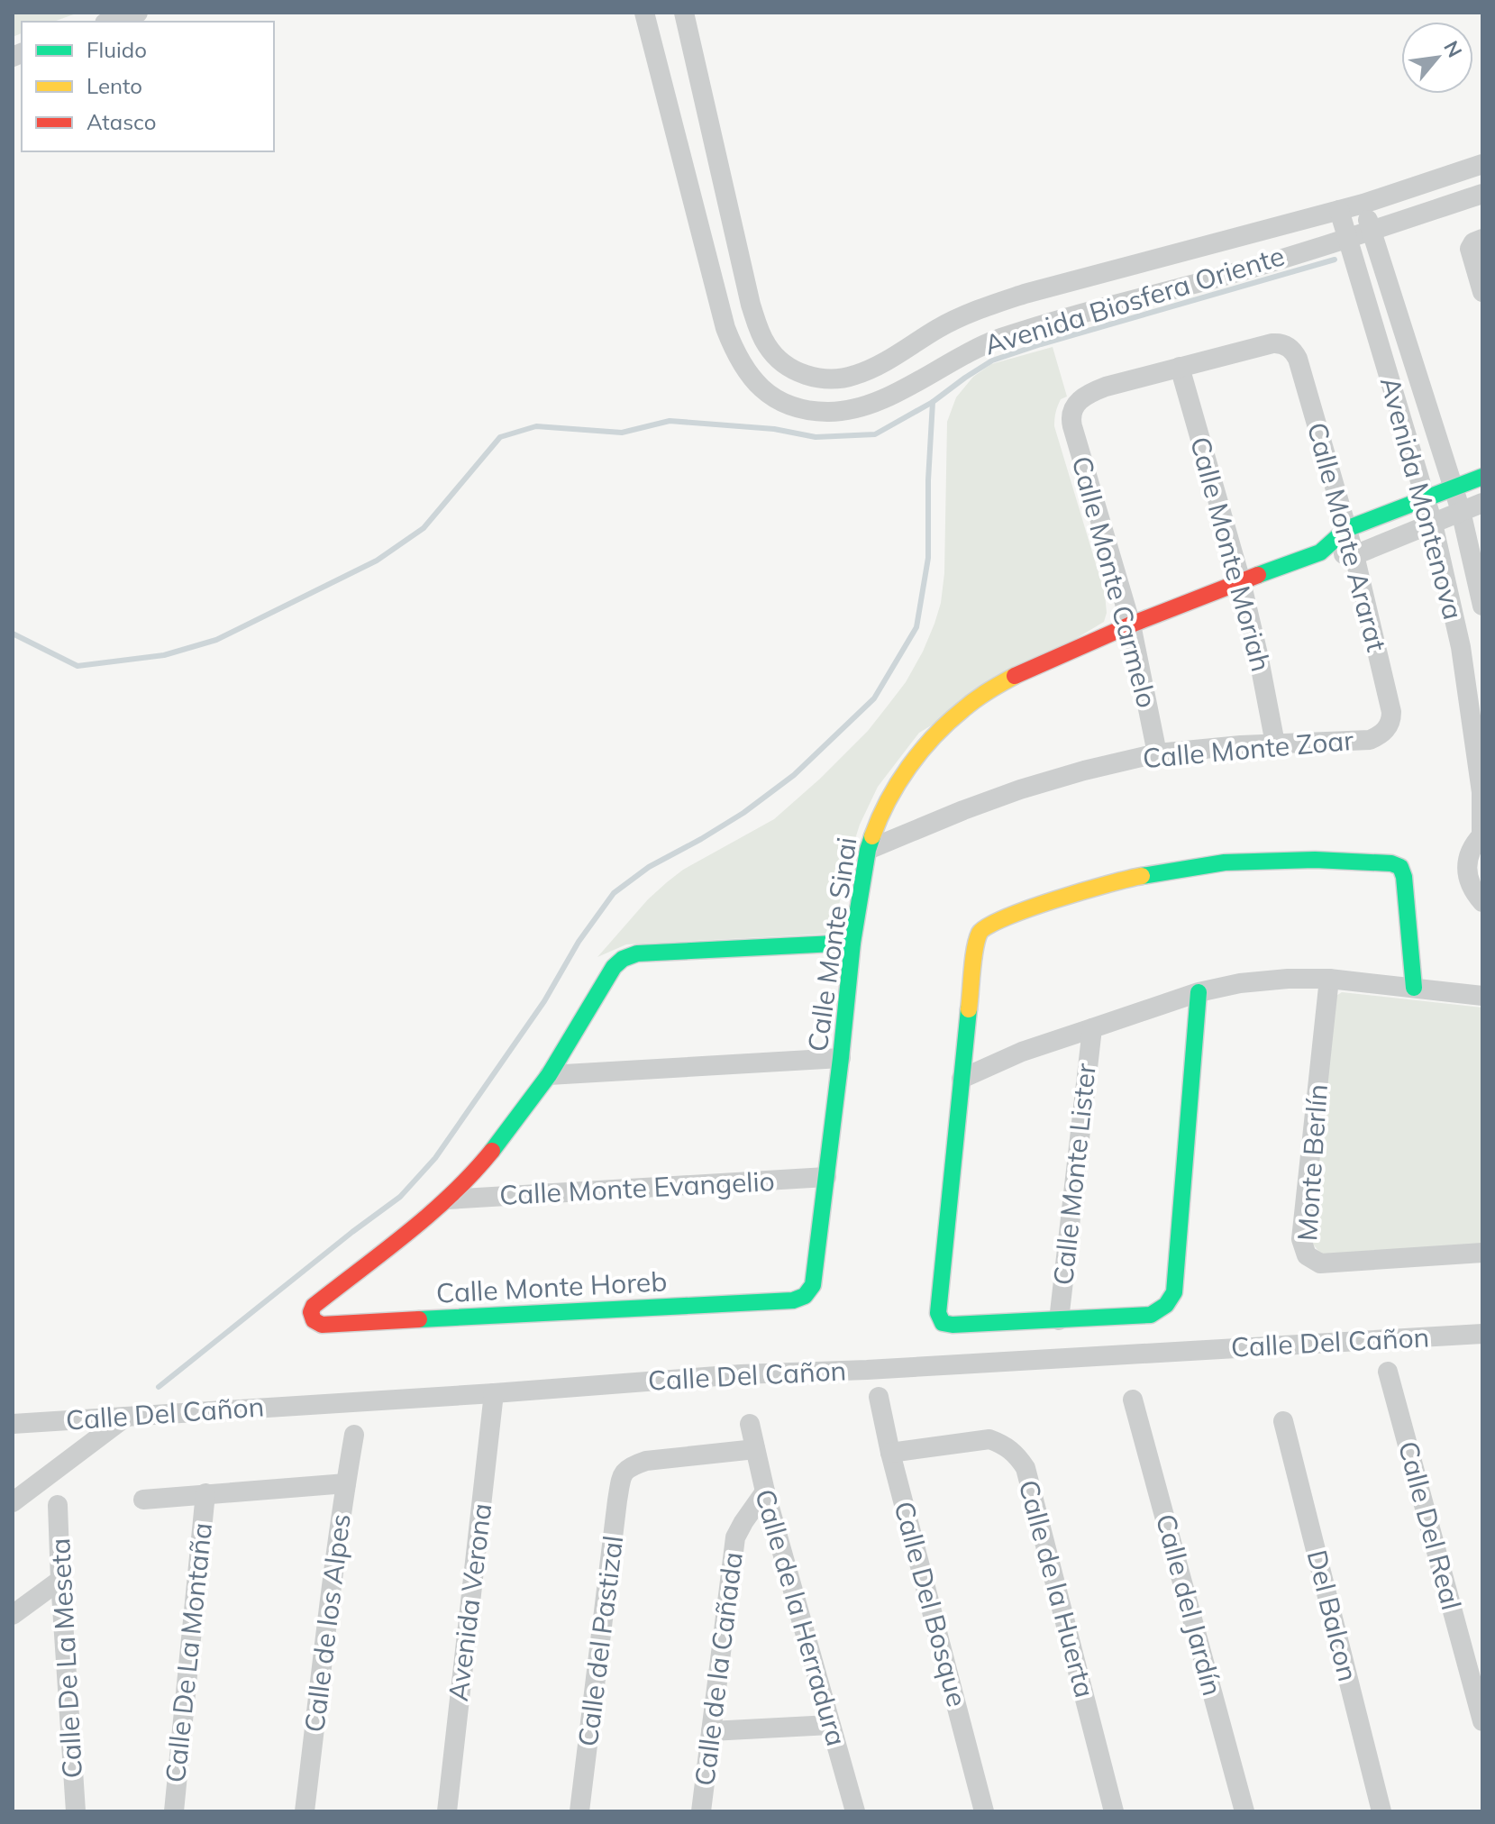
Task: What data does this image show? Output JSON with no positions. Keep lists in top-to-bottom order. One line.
{"streets":{"street":["Avenida Biosfera Oriente","Avenida Montenova","Calle Monte Ararat","Calle Monte Moriah","Calle Monte Carmelo","Calle Monte Zoar","Calle Monte Sinai","Monte Berlín","Calle Monte Lister","Calle Monte Evangelio","Calle Monte Horeb","Calle Del Cañon","Calle Del Real","Calle de la Huerta","Avenida Verona","Calle Del Bosque","Calle del Jardín","Del Balcon","Calle de la Herradura","Calle de los Alpes","Calle del Pastizal","Calle De La Montaña","Calle De La Meseta","Calle de la Cañada"]},"crossings":[["Avenida Biosfera Oriente","Avenida Montenova"],["Calle Monte Ararat","Calle Monte Moriah"],["Calle Monte Ararat","Calle Monte Carmelo"],["Calle Monte Ararat","Calle Monte Zoar"],["Calle Monte Moriah","Calle Monte Carmelo"],["Calle Monte Moriah","Calle Monte Zoar"],["Calle Monte Moriah","Calle Monte Sinai"],["Calle Monte Carmelo","Calle Monte Zoar"],["Calle Monte Carmelo","Calle Monte Sinai"],["Calle Monte Zoar","Calle Monte Sinai"],["Calle Monte Sinai","Calle Monte Evangelio"],["Calle Monte Sinai","Calle Monte Horeb"],["Calle Monte Evangelio","Calle Monte Horeb"],["Calle Del Cañon","Avenida Verona"],["Calle de la Huerta","Calle Del Bosque"],["Calle de la Herradura","Calle del Pastizal"],["Calle de la Herradura","Calle de la Cañada"]],"legend":["Fluido","Lento","Atasco"],"north":"top right"}
